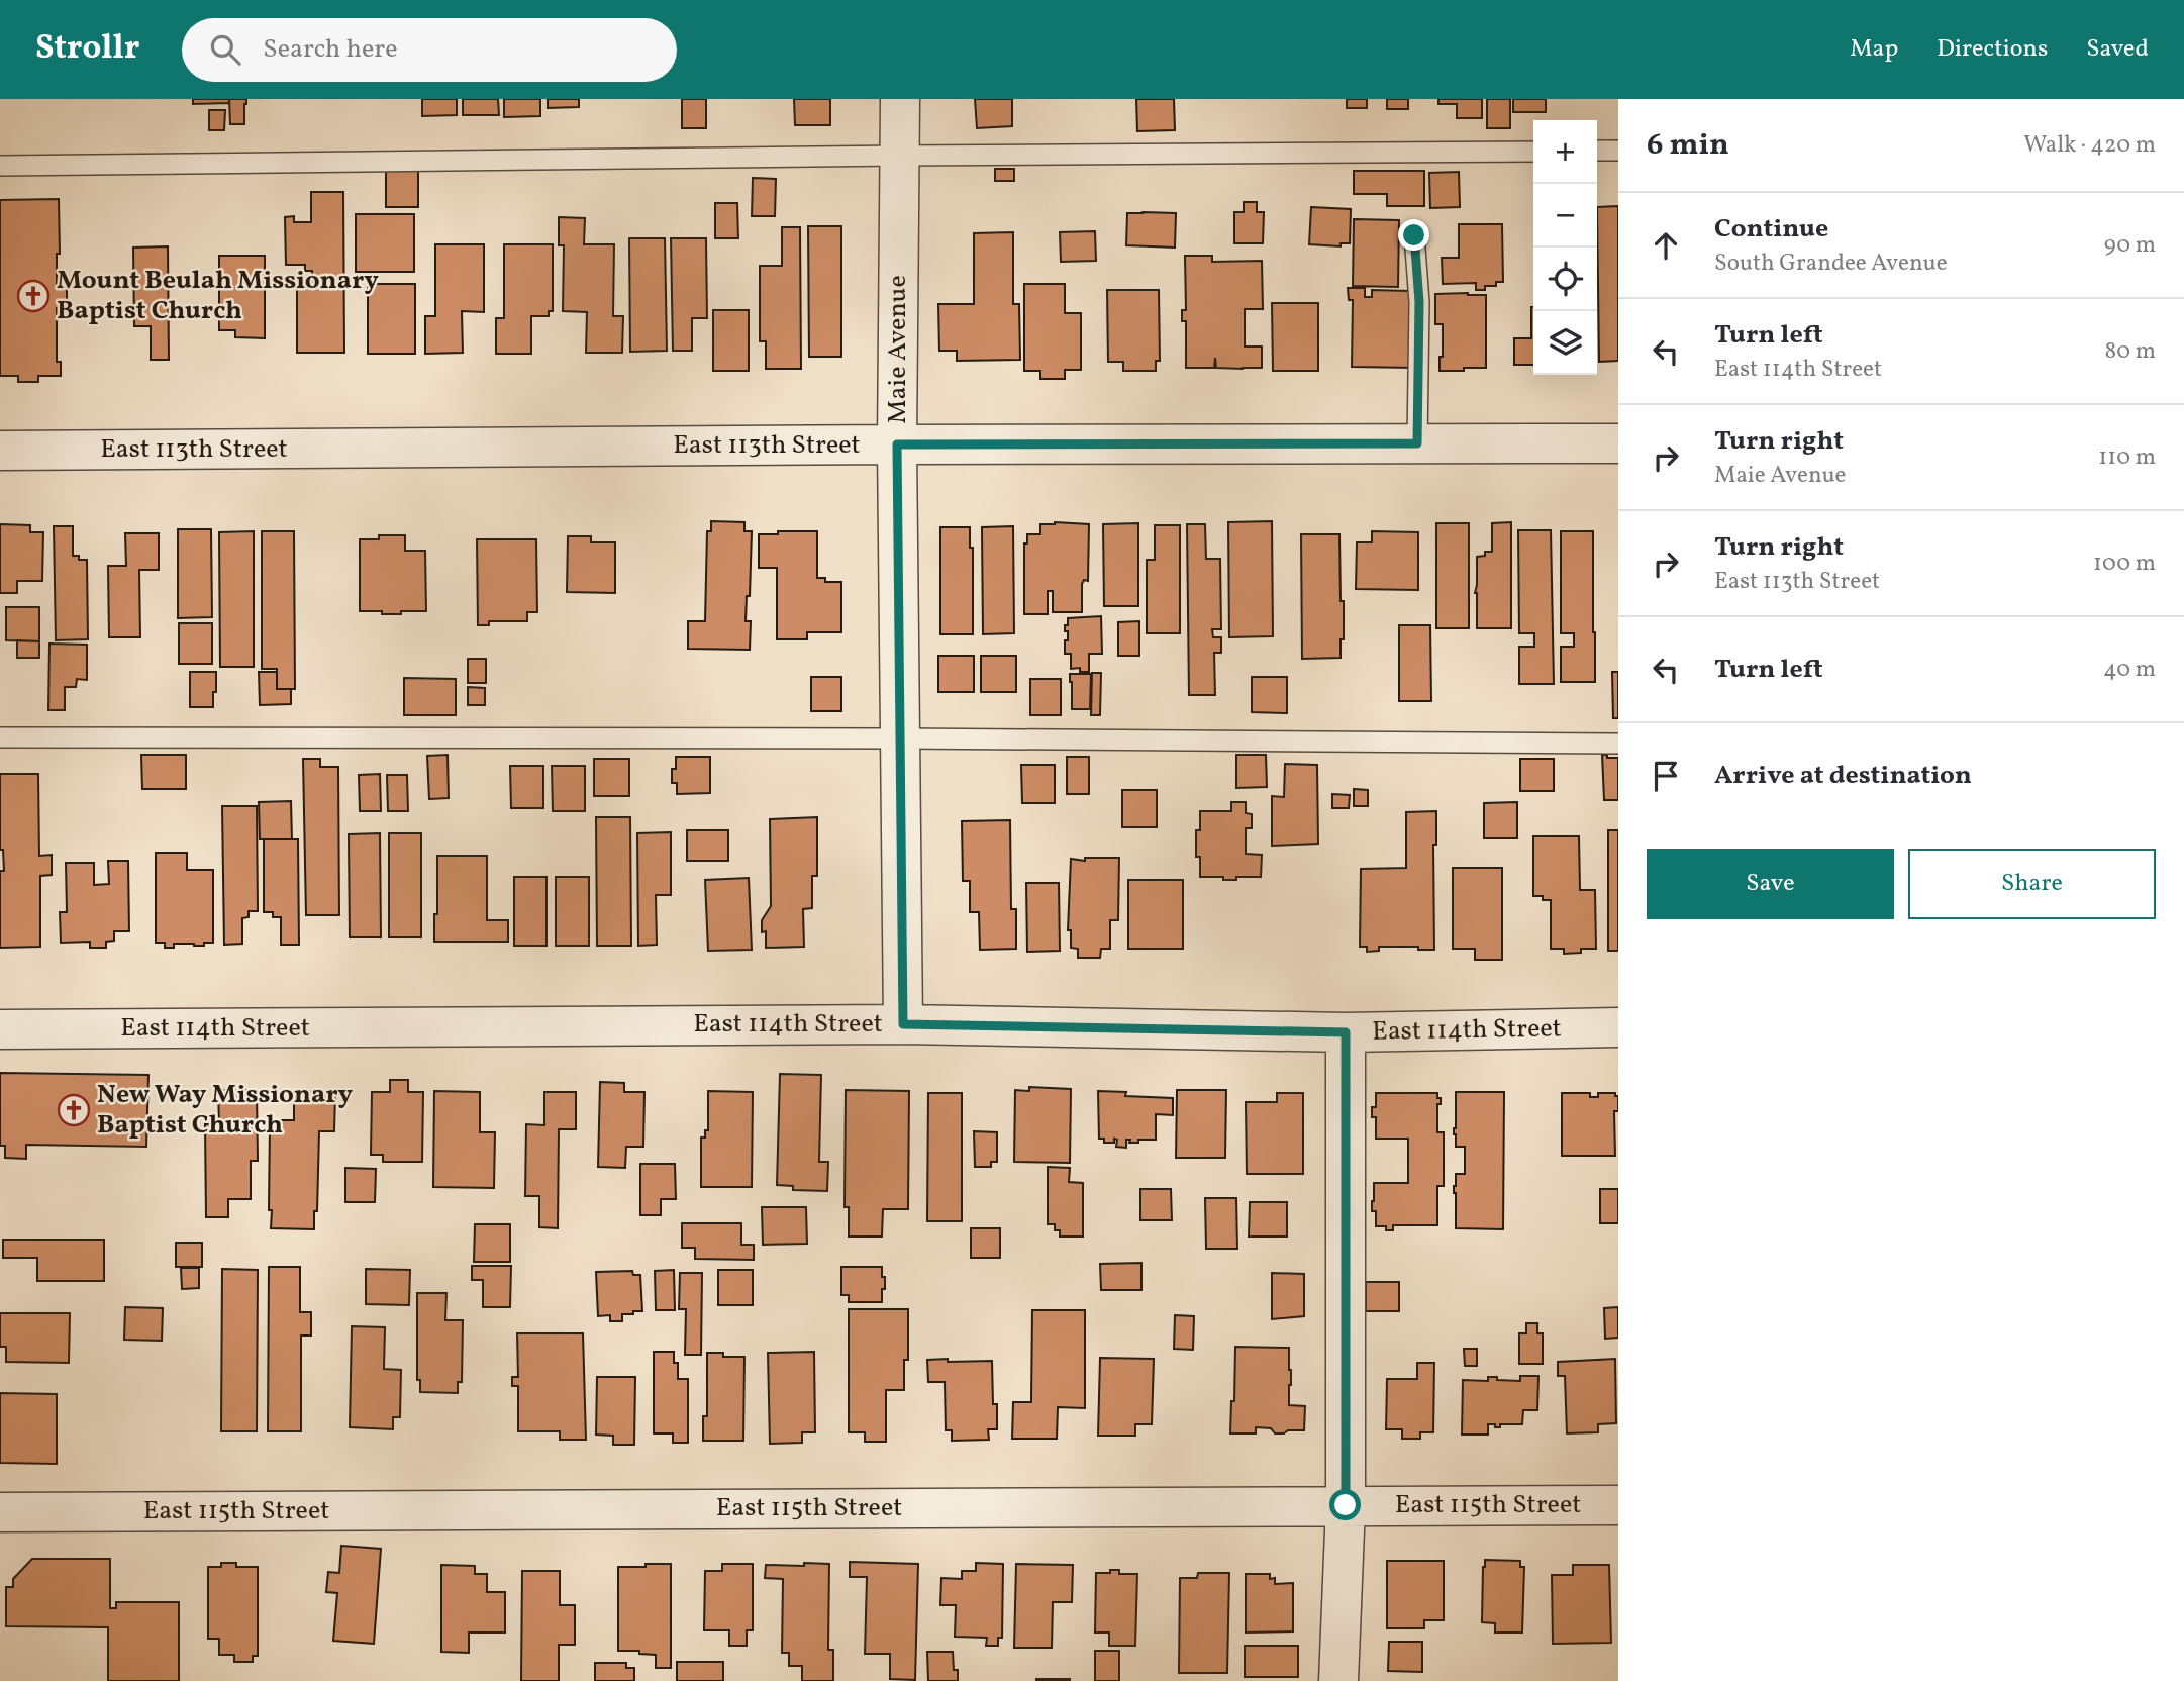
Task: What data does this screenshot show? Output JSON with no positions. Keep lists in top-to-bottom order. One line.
{"streets":{"street":["Maie Avenue","East 113th Street","East 114th Street","East 115th Street"]},"crossings":[["Maie Avenue","East 113th Street"],["Maie Avenue","East 114th Street"]],"places":{"church":["Mount Beulah Missionary Baptist Church","New Way Missionary Baptist Church"]},"page":{"header":"Strollr","search":"Search here","nav":["Map","Directions","Saved"],"heading":["6 min","Walk · 420 m"],"map_buttons":["+","−"],"list":[["Continue","South Grandee Avenue","90 m"],["Turn left","East 114th Street","80 m"],["Turn right","Maie Avenue","110 m"],["Turn right","East 113th Street","100 m"],["Turn left","40 m"],"Arrive at destination"],"buttons":["Save","Share"]}}
